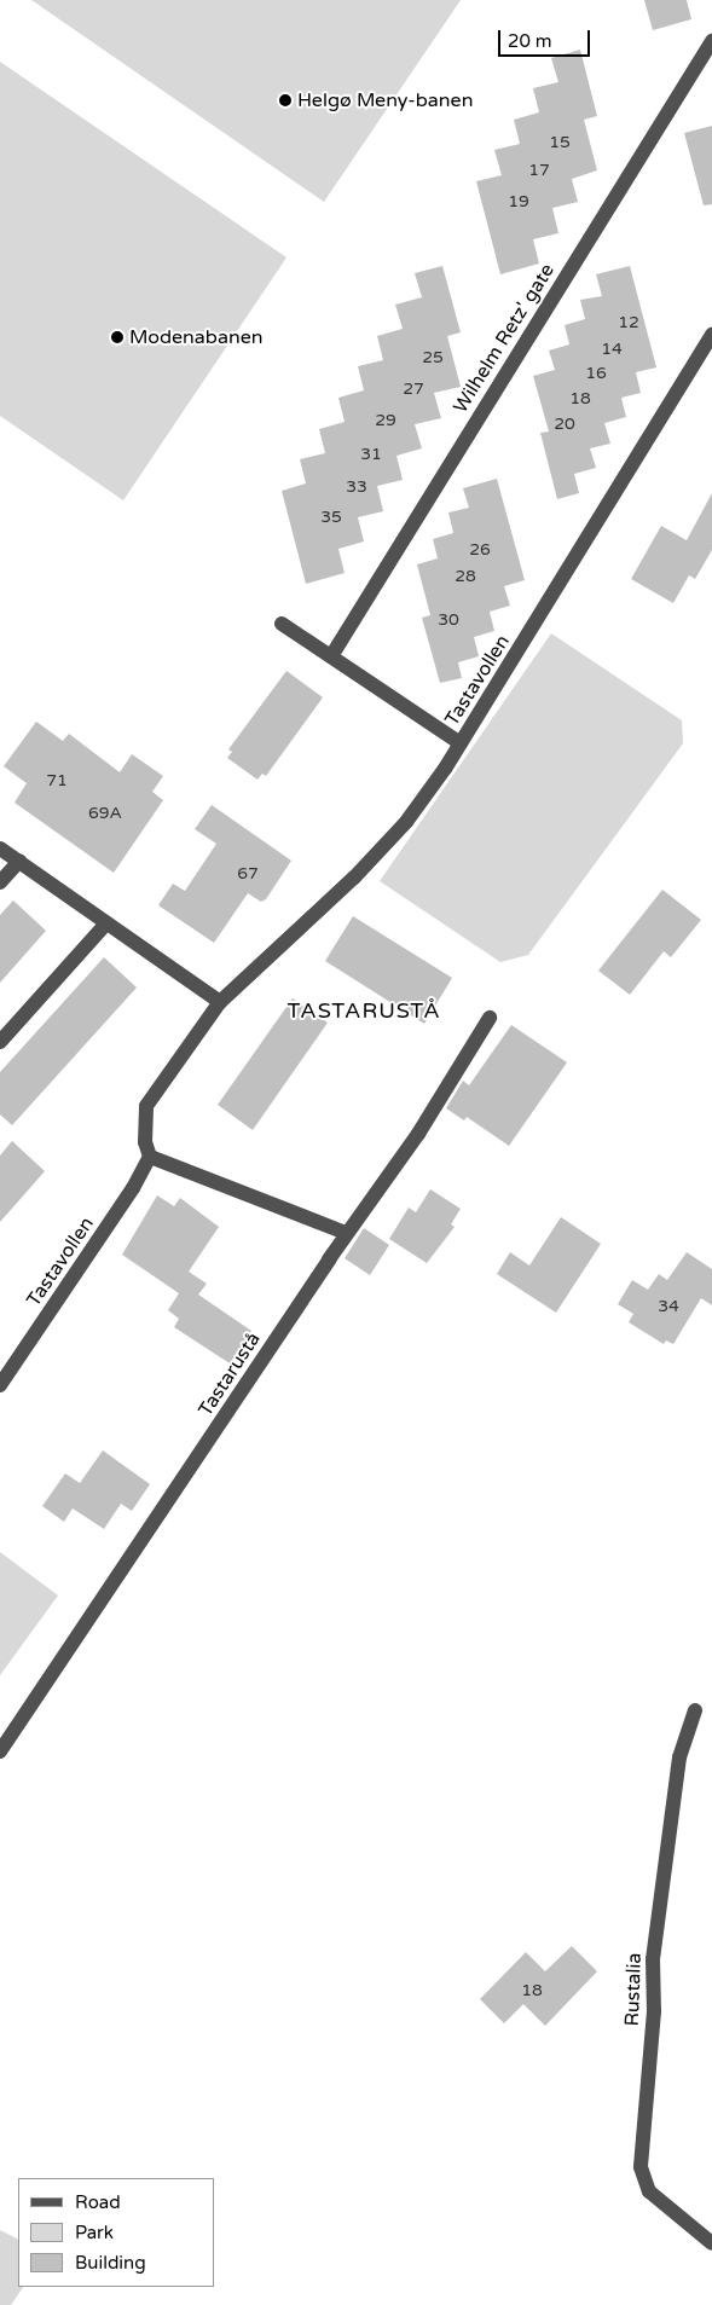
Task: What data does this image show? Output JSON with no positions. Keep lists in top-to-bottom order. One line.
{"streets":{"street":["Wilhelm Retz' gate","Tastavollen","Tastarustå","Rustalia"]},"districts":["TASTARUSTÅ"],"places":["Helgø Meny-banen","Modenabanen"],"house_numbers":["15","17","19","12","14","25","16","27","18","29","20","31","33","35","26","28","30","71","69A","67","34","18"],"legend":["Road","Park","Building"],"scale_bar":"20 m"}
